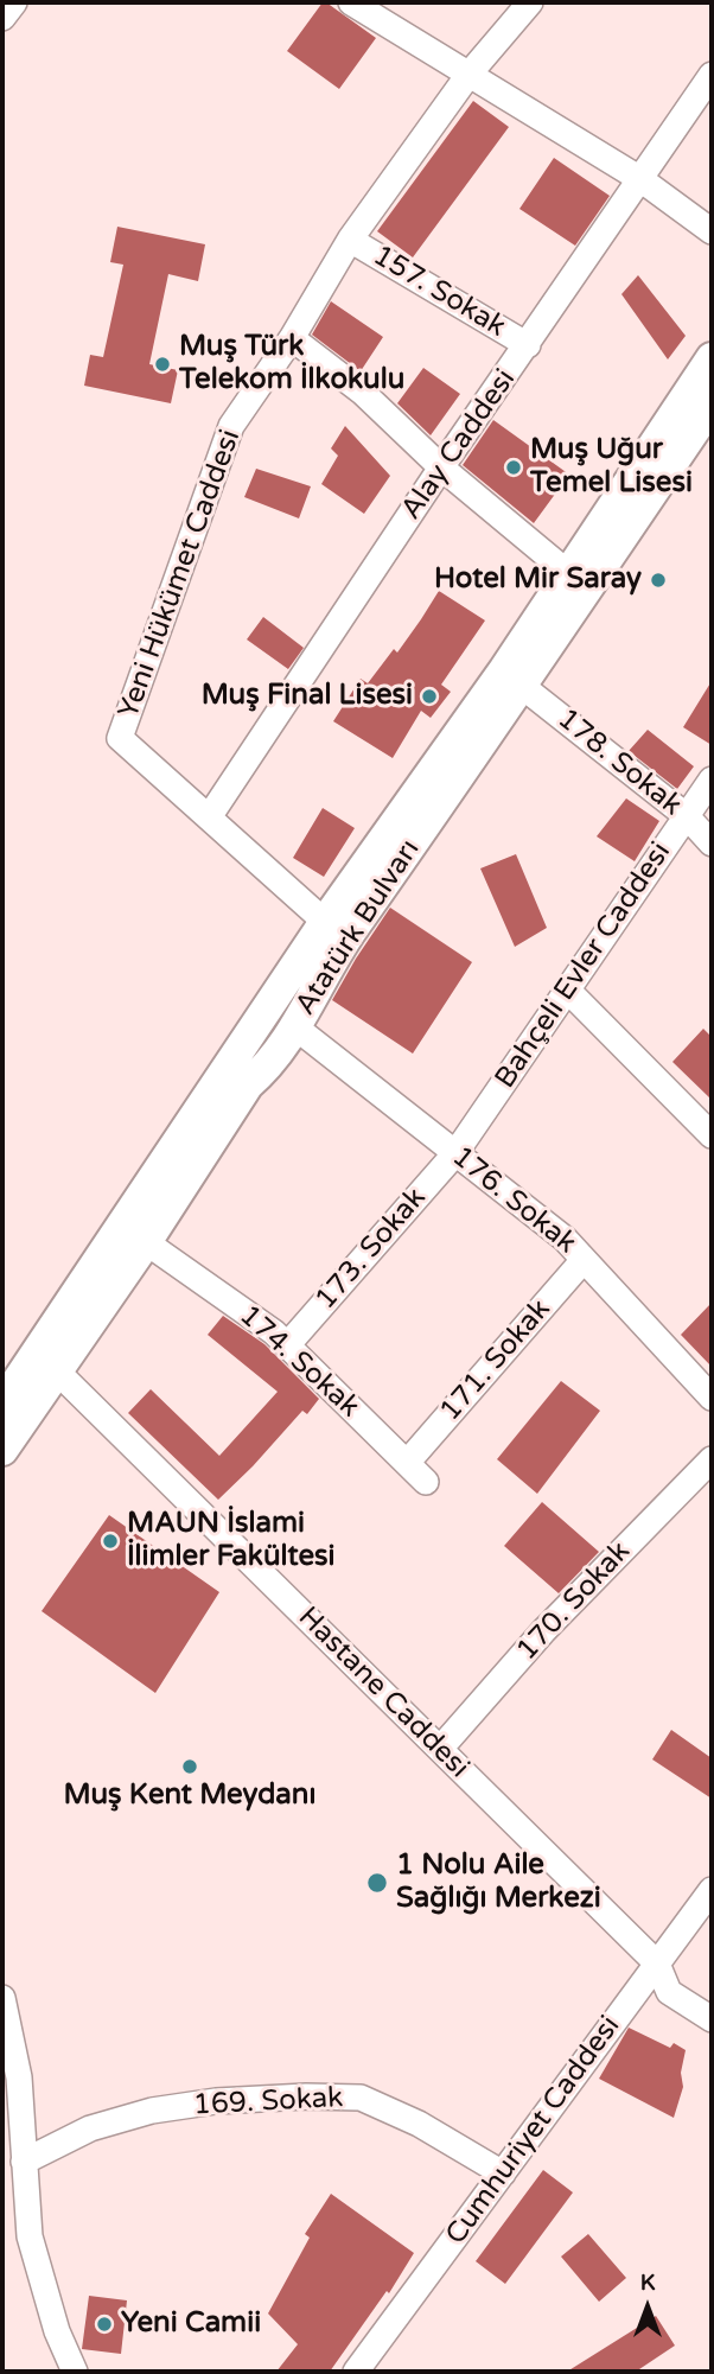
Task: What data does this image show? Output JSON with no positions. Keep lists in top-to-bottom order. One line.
{"streets":{"main road":["Atatürk Bulvarı"],"street":["157. Sokak","Alay Caddesi","Yeni Hükümet Caddesi","178. Sokak","Bahçeli Evler Caddesi","176. Sokak","173. Sokak","171. Sokak","174. Sokak","170. Sokak","Hastane Caddesi","169. Sokak","Cumhuriyet Caddesi"]},"crossings":[["157. Sokak","Alay Caddesi"],["157. Sokak","Yeni Hükümet Caddesi"],["Alay Caddesi","Yeni Hükümet Caddesi"],["Yeni Hükümet Caddesi","Atatürk Bulvarı"],["178. Sokak","Atatürk Bulvarı"],["178. Sokak","Bahçeli Evler Caddesi"],["Atatürk Bulvarı","176. Sokak"],["Atatürk Bulvarı","174. Sokak"],["Atatürk Bulvarı","Hastane Caddesi"],["Bahçeli Evler Caddesi","176. Sokak"],["Bahçeli Evler Caddesi","173. Sokak"],["176. Sokak","173. Sokak"],["176. Sokak","171. Sokak"],["173. Sokak","174. Sokak"],["171. Sokak","174. Sokak"],["170. Sokak","Hastane Caddesi"],["Hastane Caddesi","Cumhuriyet Caddesi"],["169. Sokak","Cumhuriyet Caddesi"]],"places":["Muş Türk Telekom İlkokulu","Muş Uğur Temel Lisesi","Hotel Mir Saray","Muş Final Lisesi","MAUN İslami İlimler Fakültesi","Muş Kent Meydanı","1 Nolu Aile Sağlığı Merkezi","Yeni Camii"],"north":"top"}
